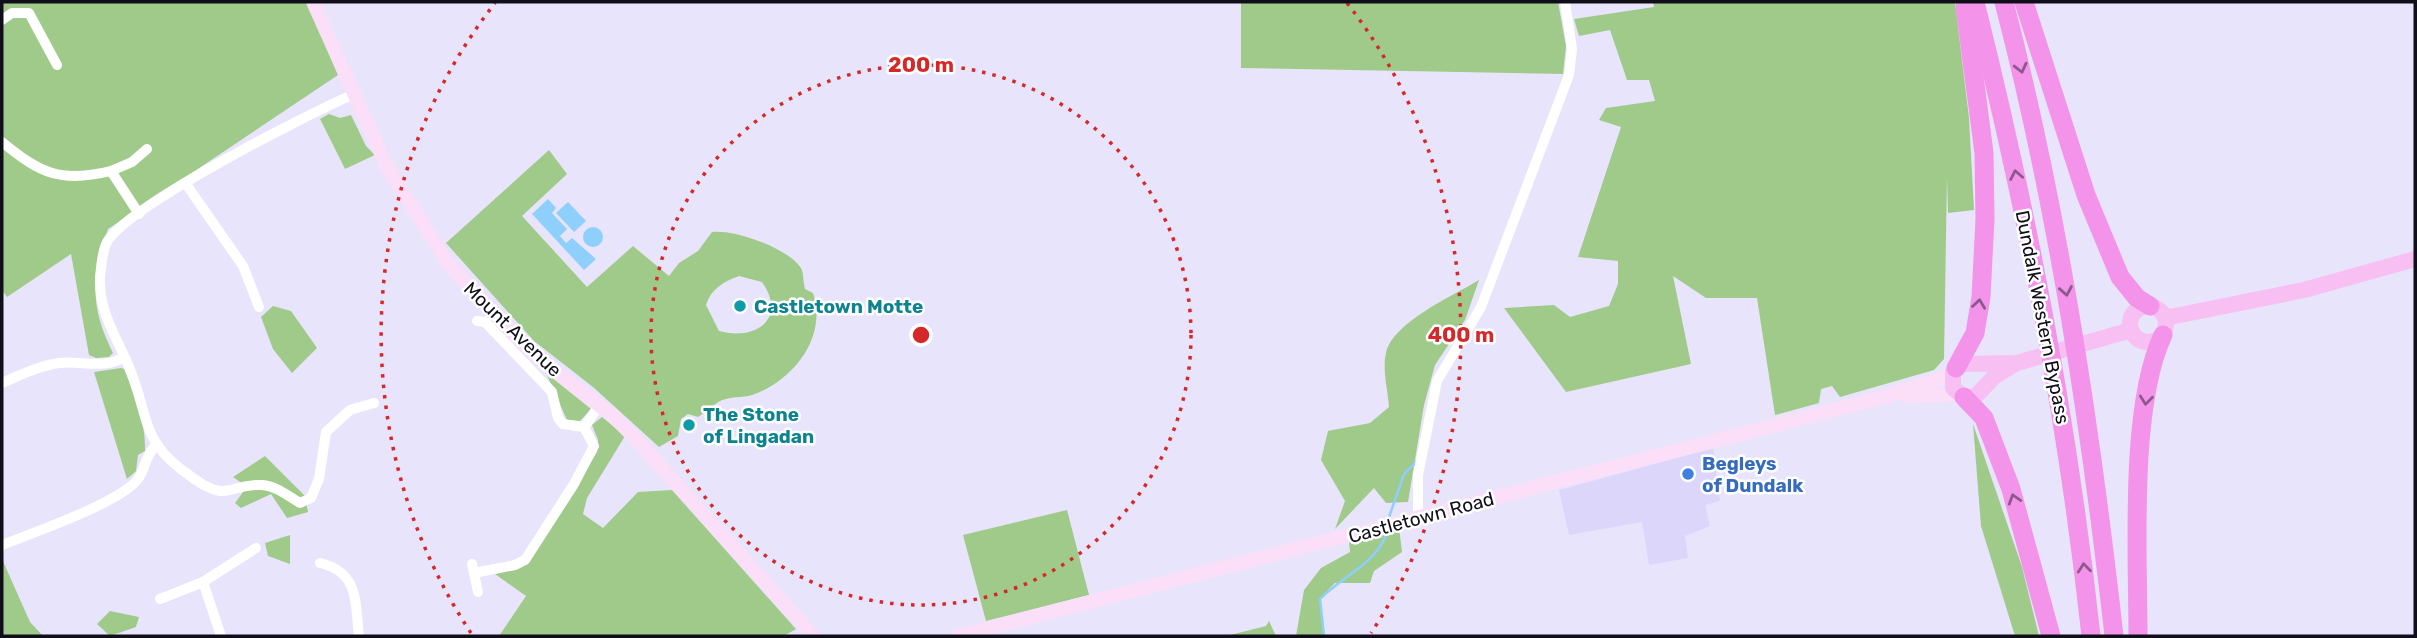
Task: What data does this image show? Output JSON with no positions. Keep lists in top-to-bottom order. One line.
{"streets":{"highway":["Dundalk Western Bypass"],"main road":["Mount Avenue","Castletown Road"]},"places":["Castletown Motte","The Stone of Lingadan","Begleys of Dundalk"],"rings":["200 m","400 m"]}
